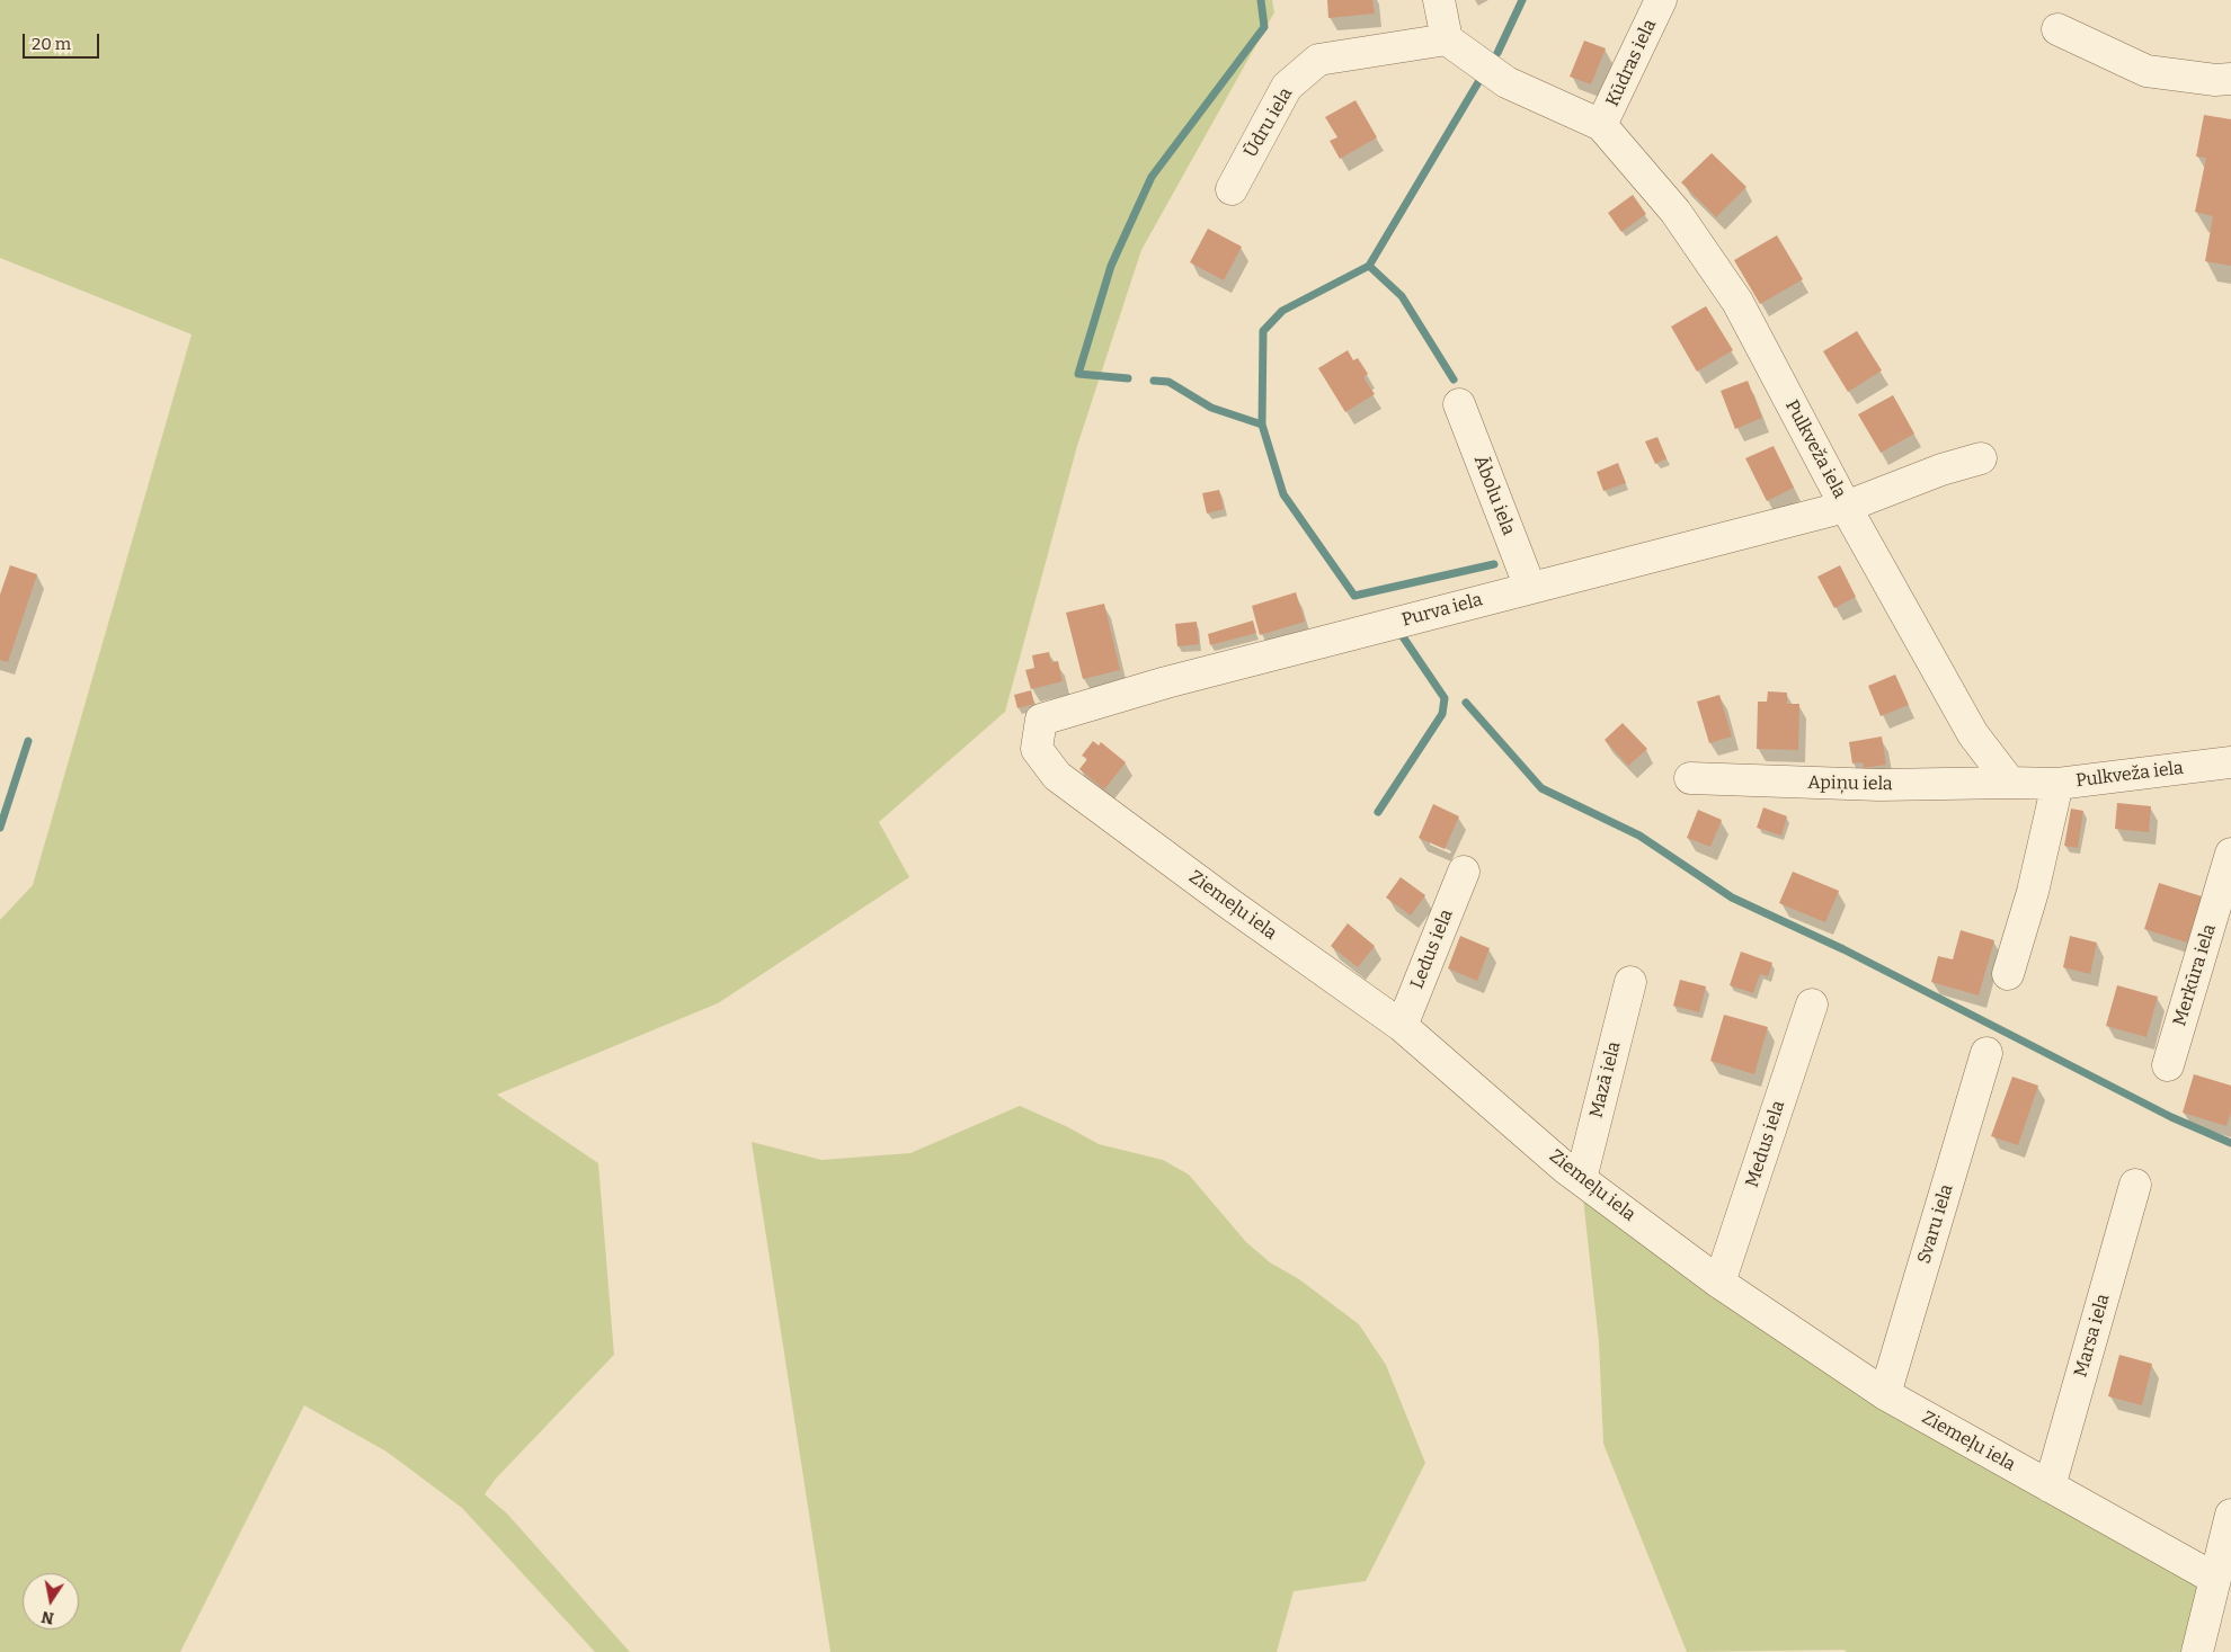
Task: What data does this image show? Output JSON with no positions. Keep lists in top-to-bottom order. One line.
{"streets":{"street":["Kūdras iela","Ūdru iela","Pulkveža iela","Ābolu iela","Purva iela","Apiņu iela","Ziemeļu iela","Ledus iela","Merkūra iela","Mazā iela","Medus iela","Svaru iela","Marsa iela"]},"crossings":[["Kūdras iela","Pulkveža iela"],["Ūdru iela","Pulkveža iela"],["Pulkveža iela","Purva iela"],["Pulkveža iela","Apiņu iela"],["Ābolu iela","Purva iela"],["Purva iela","Ziemeļu iela"],["Ziemeļu iela","Ledus iela"],["Ziemeļu iela","Mazā iela"],["Ziemeļu iela","Medus iela"],["Ziemeļu iela","Svaru iela"],["Ziemeļu iela","Marsa iela"]],"scale_bar":"20 m","north":"bottom"}
